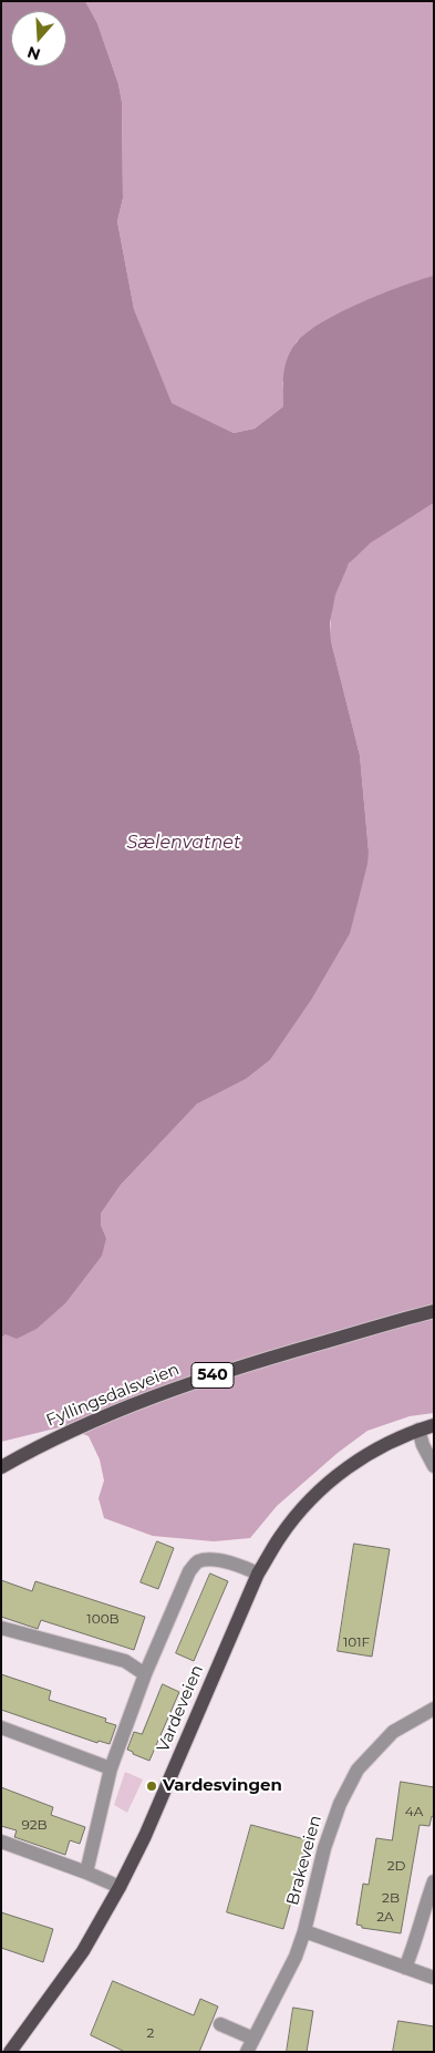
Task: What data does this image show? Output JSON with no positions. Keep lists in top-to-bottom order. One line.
{"streets":{"main road":["540","Fyllingsdalsveien","Vardeveien"],"street":["Brakeveien"]},"water":["Sælenvatnet"],"places":["Vardesvingen"],"house_numbers":["100B","101F","4A","92B","2D","2B","2A","2"],"north":"bottom"}
